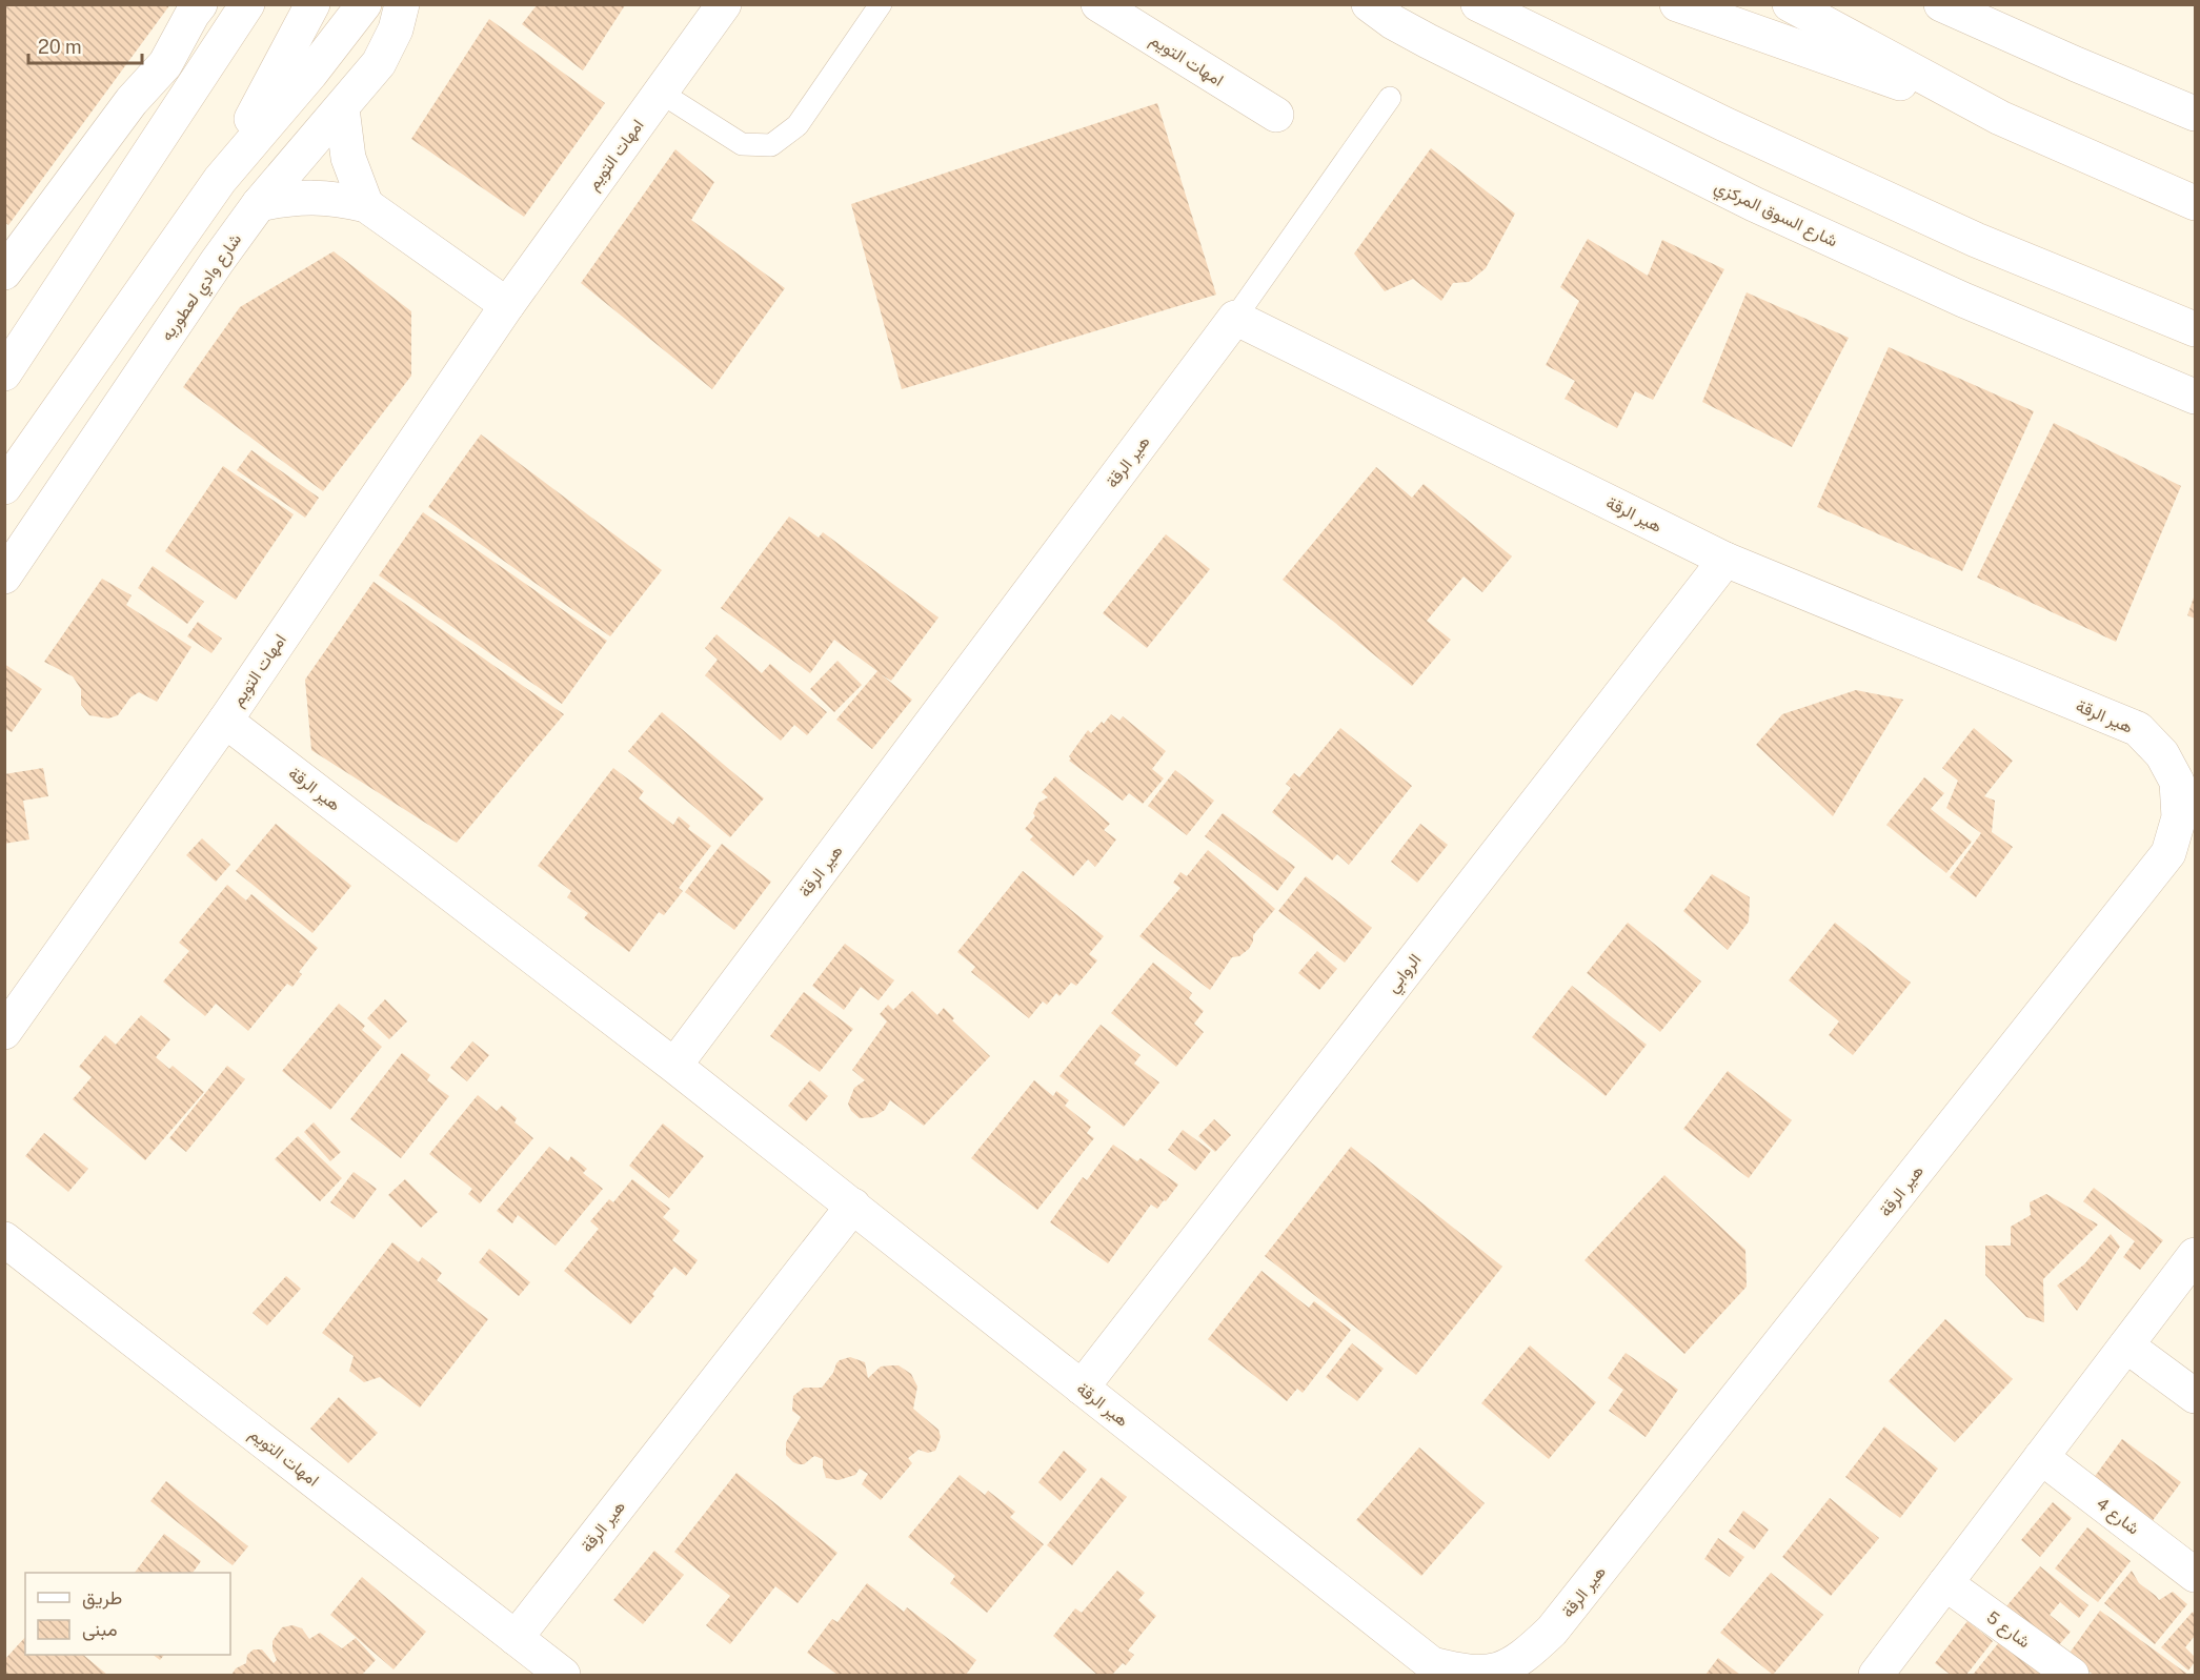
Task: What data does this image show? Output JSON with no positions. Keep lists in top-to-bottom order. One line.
{"streets":{"street":["امهات التويم","شارع السوق المركزي","شارع وادي لعطوريه","هير الرقة","الروابي","شارع 4","شارع 5"]},"crossings":[["امهات التويم","هير الرقة"],["هير الرقة","الروابي"]],"legend":["طريق","مبنى"],"scale_bar":"20 m"}
